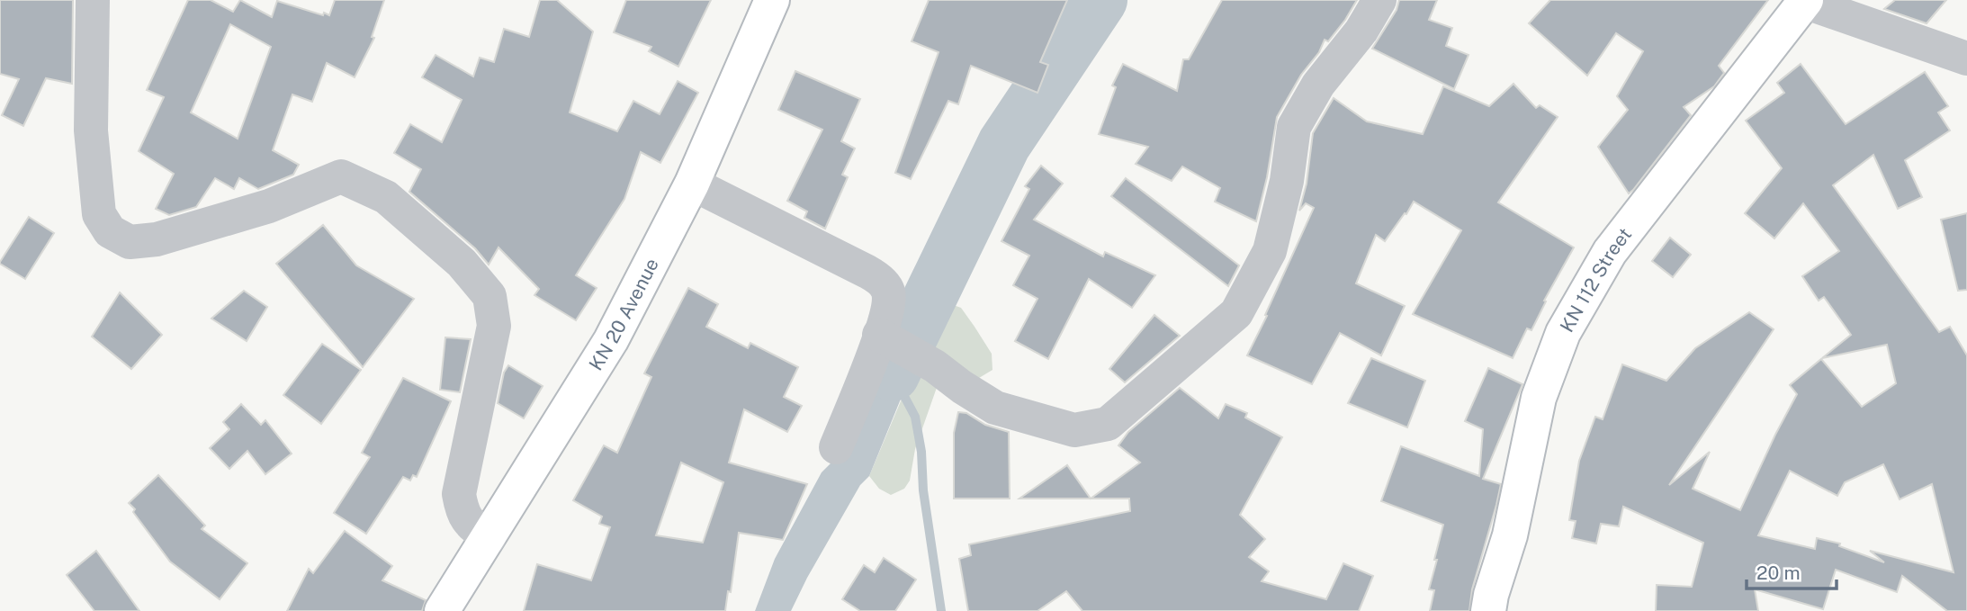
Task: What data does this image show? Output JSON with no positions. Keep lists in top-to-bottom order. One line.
{"streets":{"main road":["KN 112 Street","KN 20 Avenue"]},"scale_bar":"20 m"}
